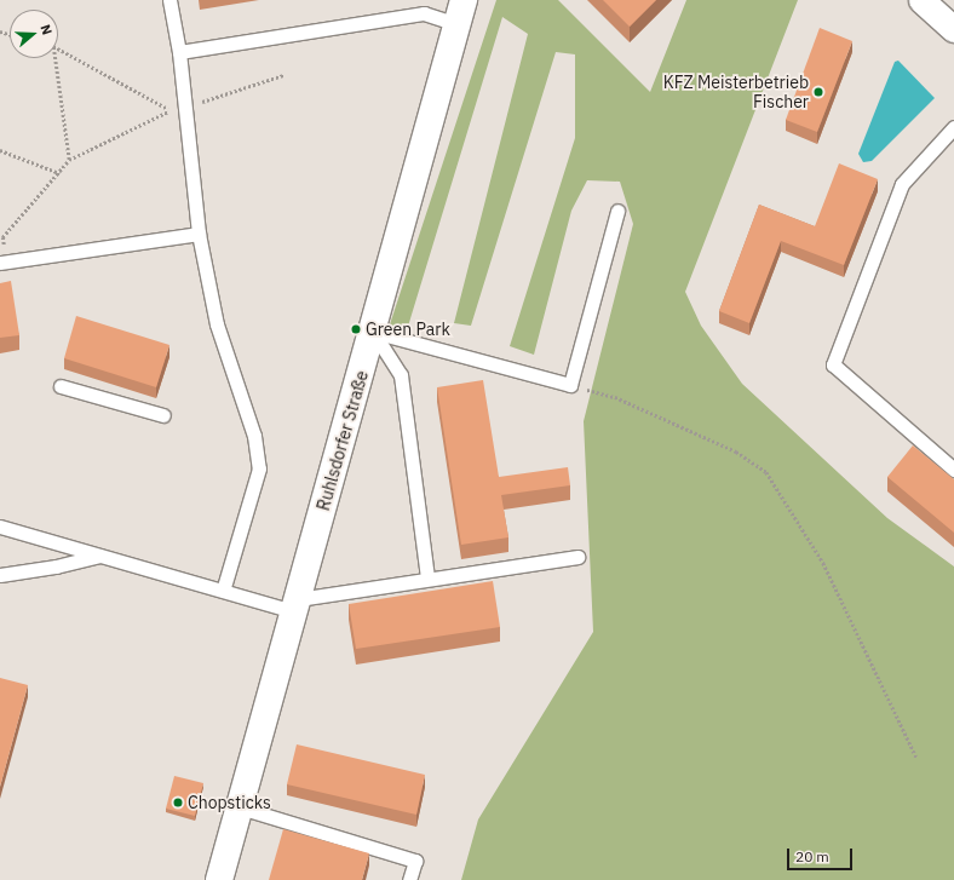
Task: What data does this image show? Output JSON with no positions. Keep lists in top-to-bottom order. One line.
{"streets":{"street":["Ruhlsdorfer Straße"]},"places":["KFZ Meisterbetrieb Fischer","Green Park","Chopsticks"],"scale_bar":"20 m","north":"right"}
